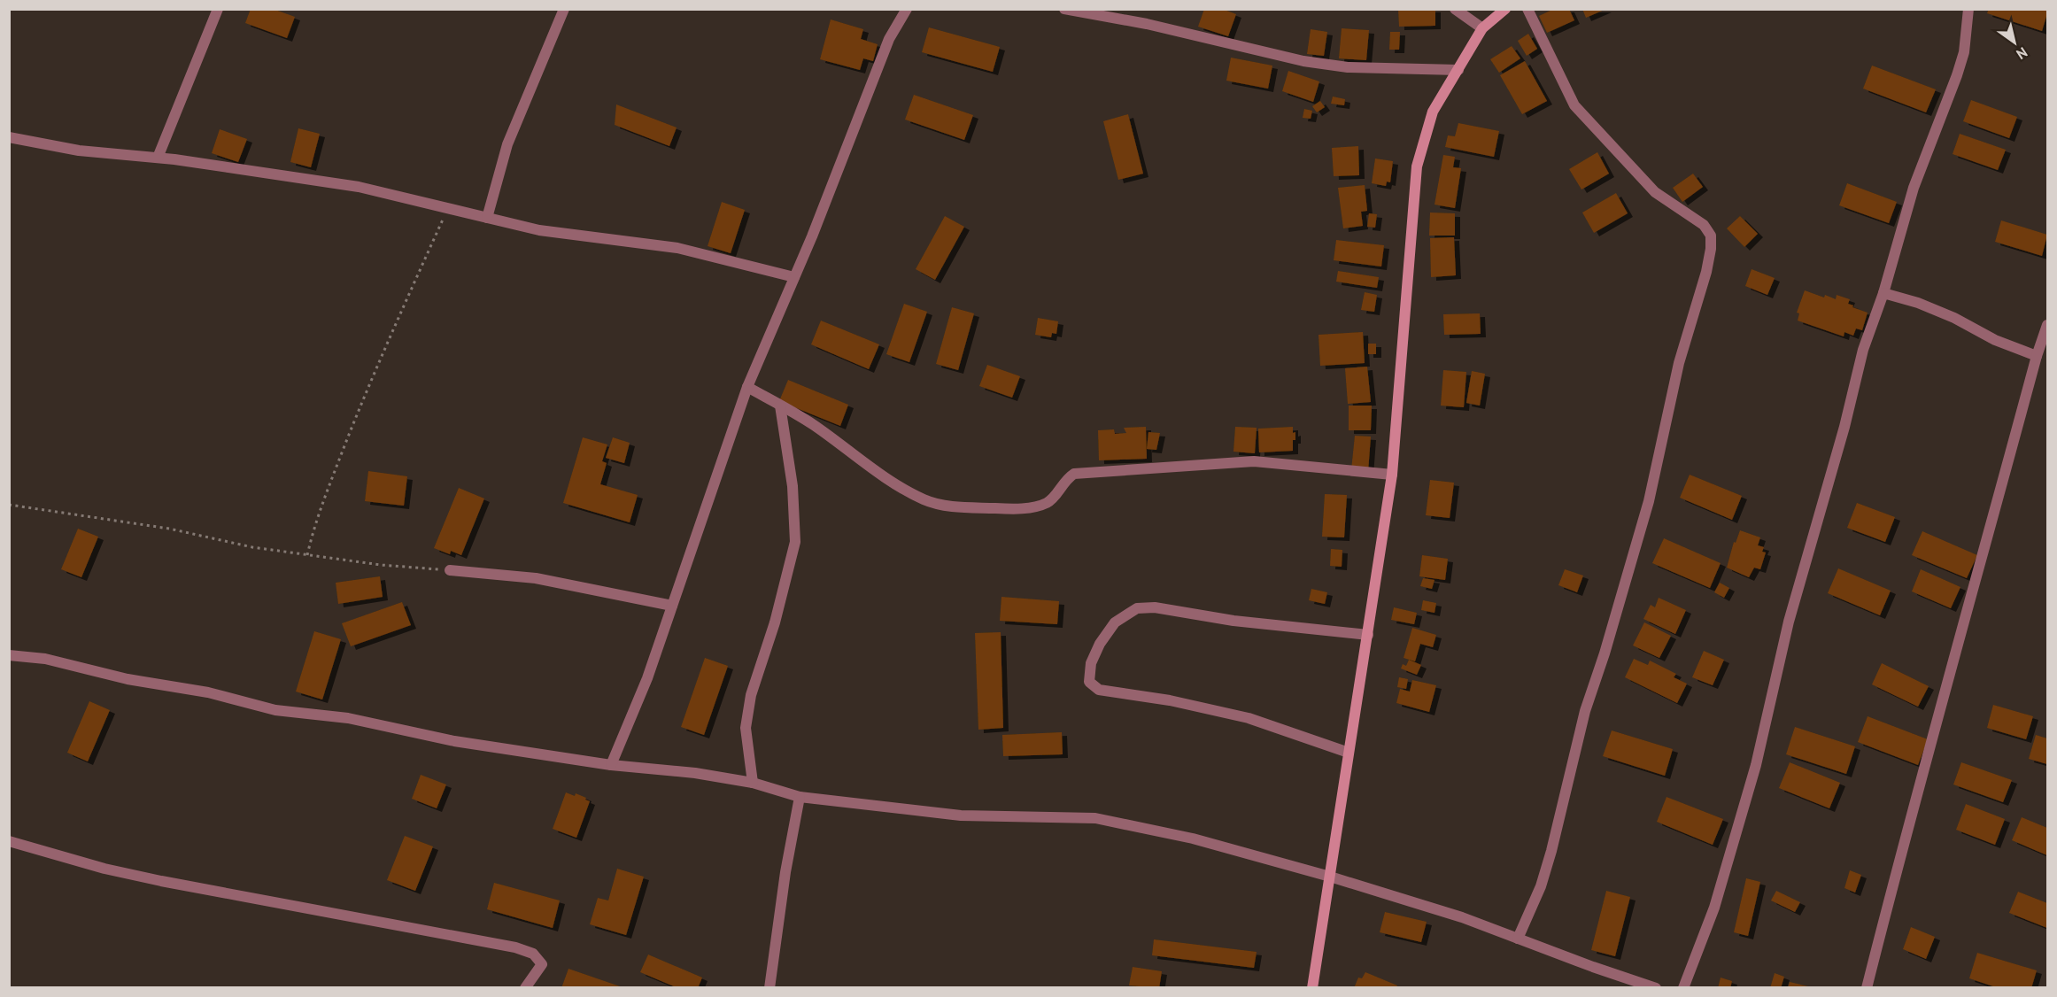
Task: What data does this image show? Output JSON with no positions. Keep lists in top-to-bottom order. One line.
{"north":"bottom right"}
